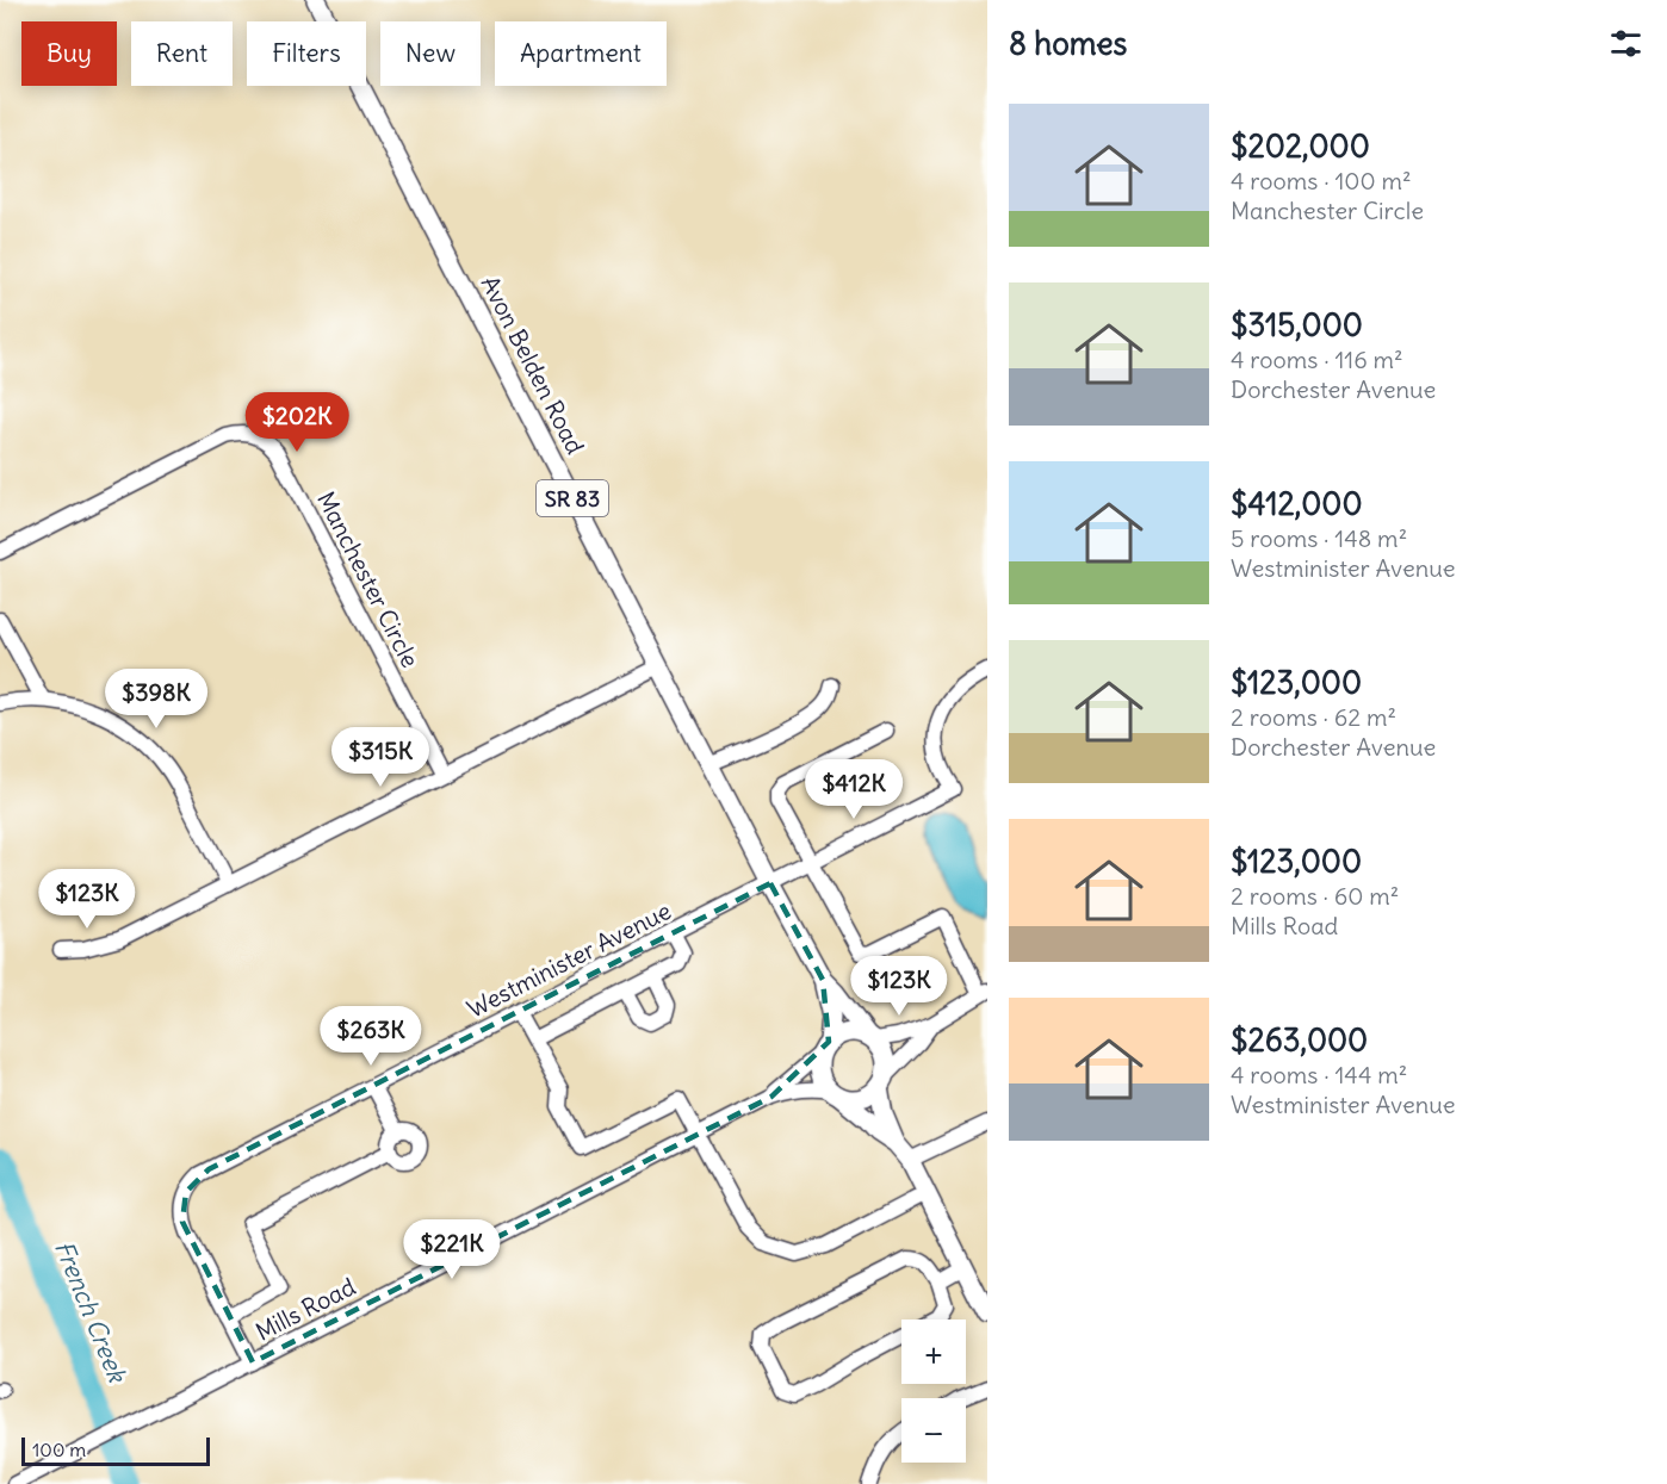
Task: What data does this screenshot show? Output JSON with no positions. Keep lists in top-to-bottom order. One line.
{"streets":{"main road":["Avon Belden Road","SR 83"],"street":["Manchester Circle","Westminister Avenue","Mills Road"]},"crossings":[["Avon Belden Road","Westminister Avenue"],["Avon Belden Road","Mills Road"],["Westminister Avenue","Mills Road"]],"water":["French Creek"],"scale_bar":"100 m","page":{"heading":"8 homes","chip":["Buy","Rent","Filters","New","Apartment"],"list":[{"name":"$202,000","note":"4 rooms · 100 m² · Manchester Circle"},{"name":"$315,000","note":"4 rooms · 116 m² · Dorchester Avenue"},{"name":"$412,000","note":"5 rooms · 148 m² · Westminister Avenue"},{"name":"$123,000","note":"2 rooms · 62 m² · Dorchester Avenue"},{"name":"$123,000","note":"2 rooms · 60 m² · Mills Road"},{"name":"$263,000","note":"4 rooms · 144 m² · Westminister Avenue"}],"price":["$202K","$398K","$315K","$412K","$123K","$123K","$263K","$221K"],"map_buttons":["+","−"],"scale":"100 m"}}
